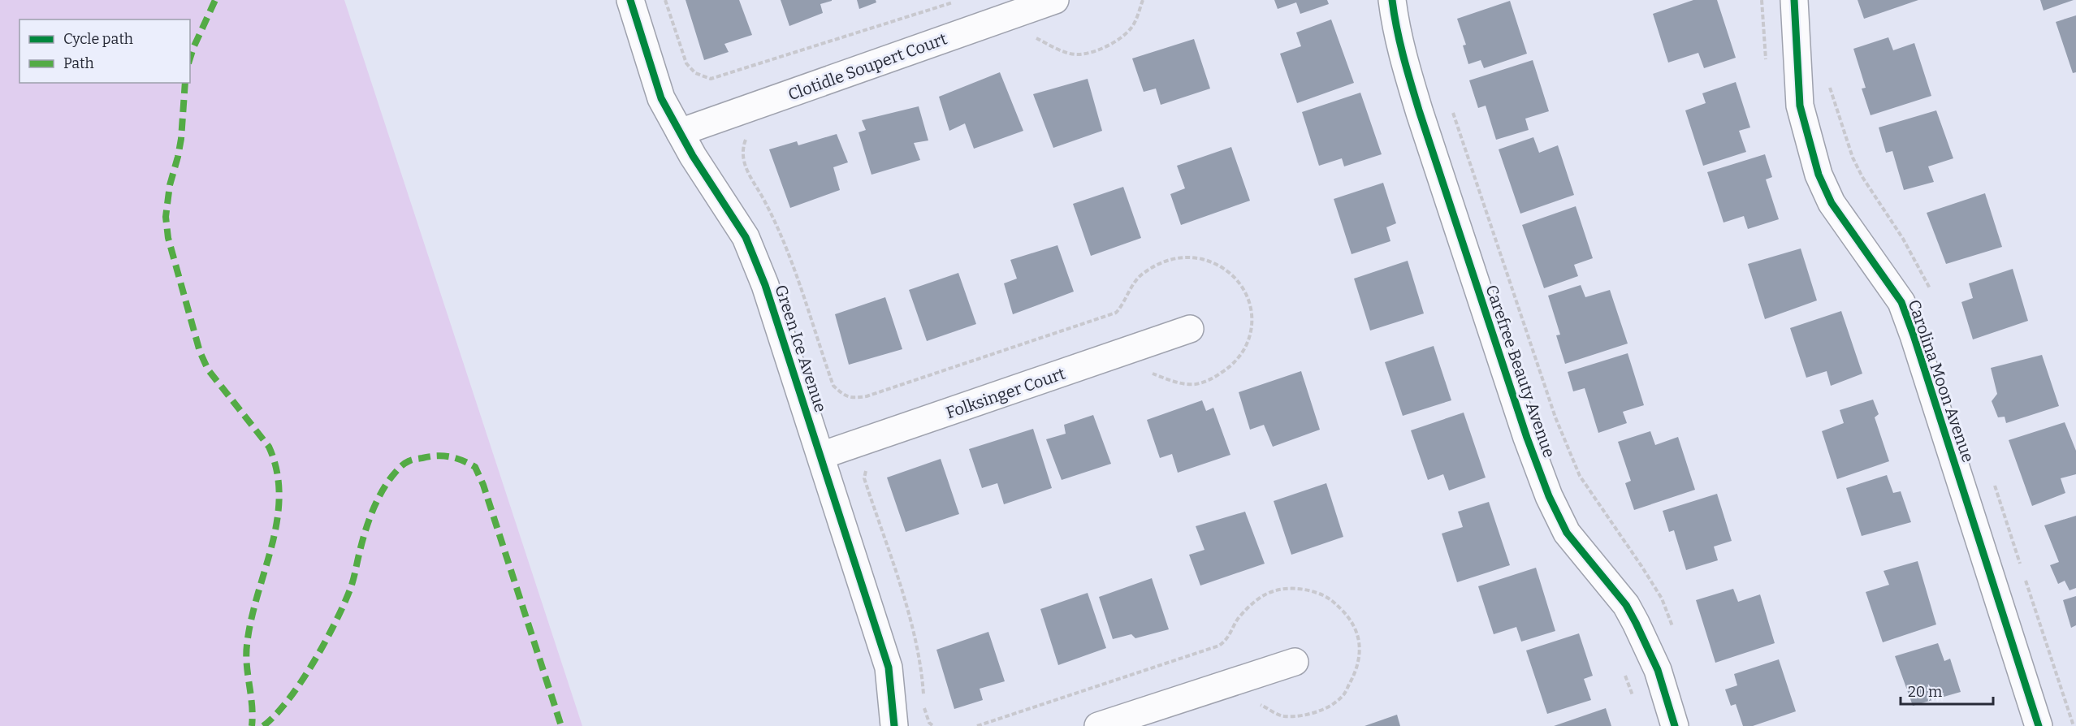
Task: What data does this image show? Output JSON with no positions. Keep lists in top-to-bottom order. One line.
{"streets":{"street":["Clotidle Soupert Court","Green Ice Avenue","Carefree Beauty Avenue","Carolina Moon Avenue","Folksinger Court"]},"crossings":[["Clotidle Soupert Court","Green Ice Avenue"],["Green Ice Avenue","Folksinger Court"]],"legend":["Cycle path","Path"],"scale_bar":"20 m"}
